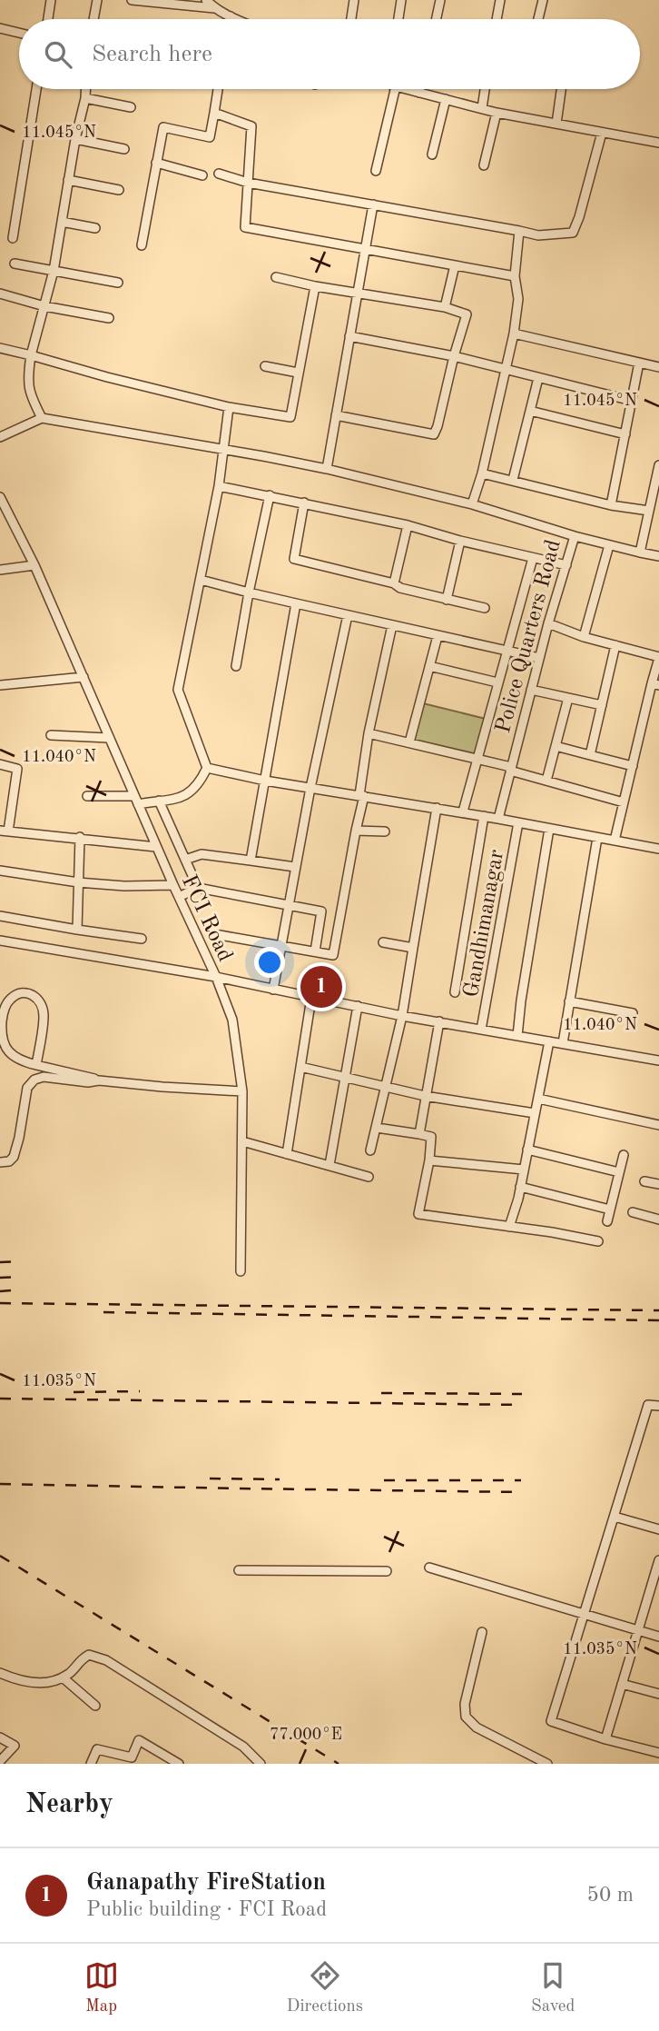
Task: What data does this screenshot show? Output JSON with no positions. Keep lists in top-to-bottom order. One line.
{"streets":{"street":["Police Quarters Road","FCI Road","Gandhimanagar"]},"crossings":[["FCI Road","Gandhimanagar"]],"page":{"search":"Search here","pins":"1","heading":"Nearby","list":[{"mark":"1","name":"Ganapathy FireStation","note":"Public building · FCI Road","value":"50 m"}],"nav":["Map","Directions","Saved"]},"coordinates":["11.045°N","11.040°N","11.035°N","77.000°E"]}
